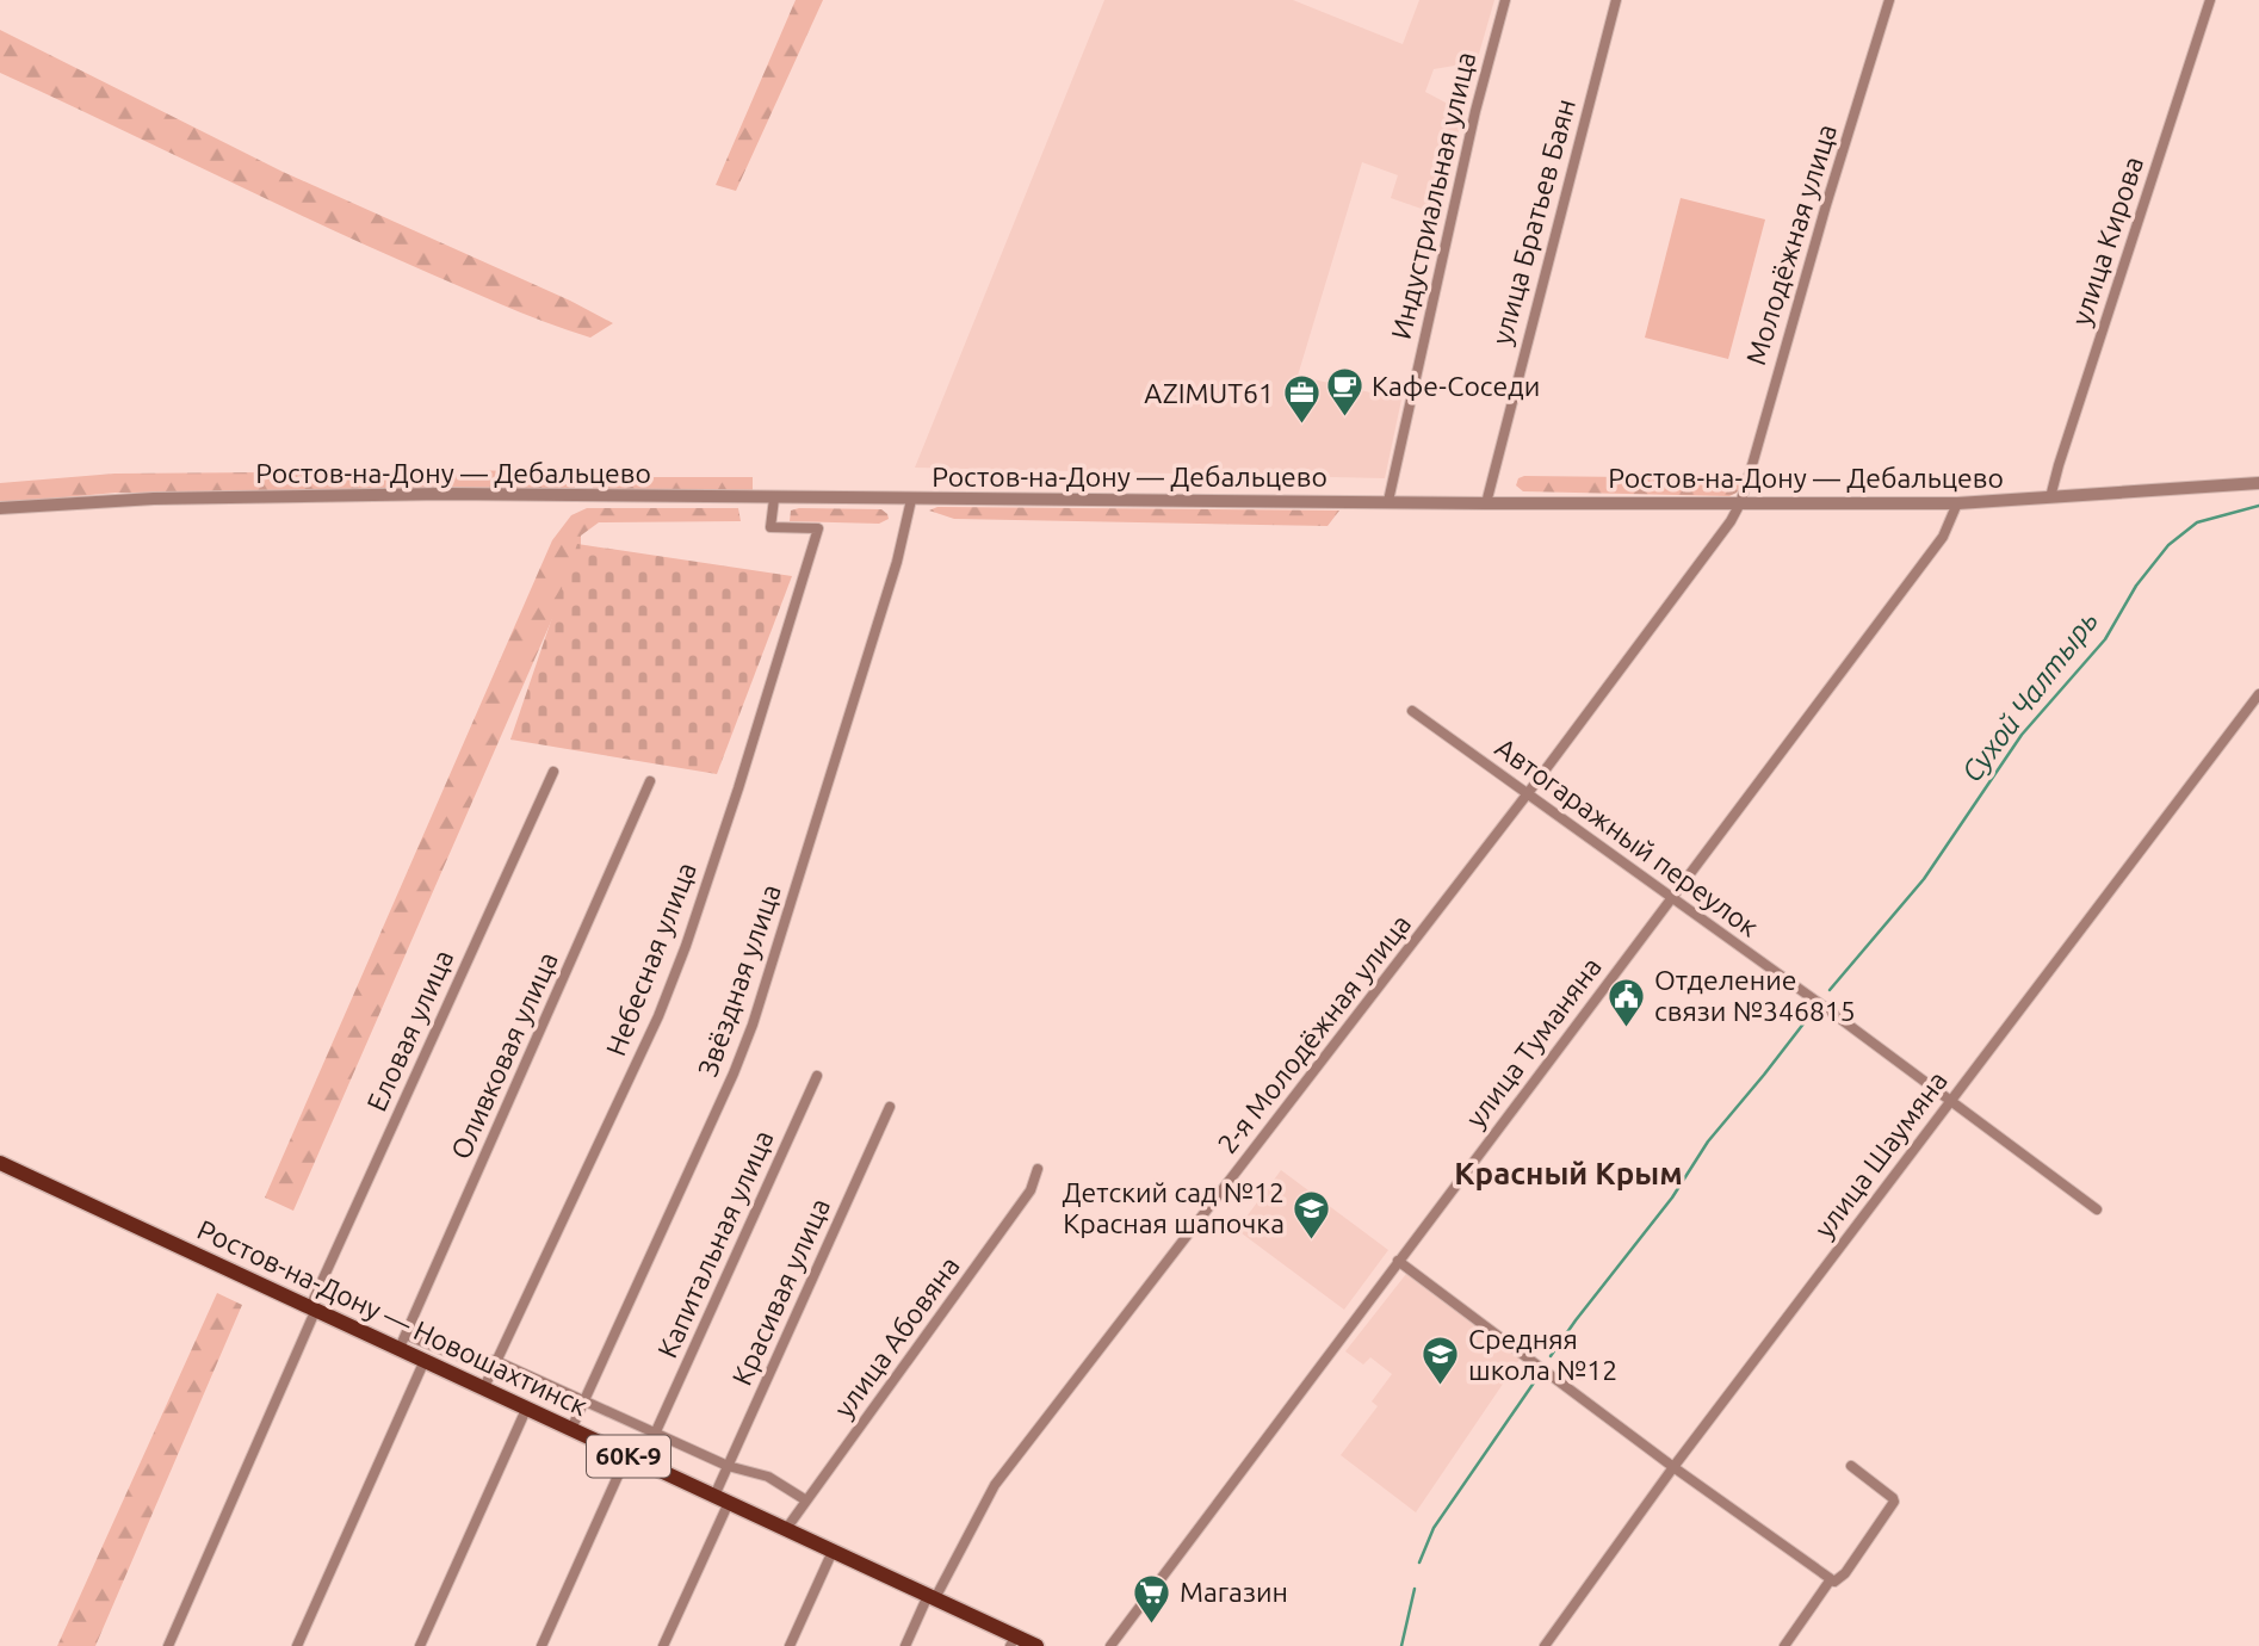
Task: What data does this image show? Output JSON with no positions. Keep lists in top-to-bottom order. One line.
{"streets":{"main road":["Ростов-на-Дону — Новошахтинск","60К-9"],"street":["Индустриальная улица","улица Братьев Баян","улица Кирова","Молодёжная улица","Ростов-на-Дону — Дебальцево","Автогаражный переулок","Небесная улица","Звёздная улица","Еловая улица","2-я Молодёжная улица","улица Туманяна","Оливковая улица","улица Шаумяна","Капитальная улица","Красивая улица","улица Абовяна"]},"crossings":[["Индустриальная улица","Ростов-на-Дону — Дебальцево"],["улица Братьев Баян","Ростов-на-Дону — Дебальцево"],["улица Кирова","Ростов-на-Дону — Дебальцево"],["Молодёжная улица","Ростов-на-Дону — Дебальцево"],["Молодёжная улица","2-я Молодёжная улица"],["Ростов-на-Дону — Дебальцево","Небесная улица"],["Ростов-на-Дону — Дебальцево","Звёздная улица"],["Ростов-на-Дону — Дебальцево","2-я Молодёжная улица"],["Ростов-на-Дону — Дебальцево","улица Туманяна"],["Автогаражный переулок","2-я Молодёжная улица"],["Автогаражный переулок","улица Туманяна"],["Автогаражный переулок","улица Шаумяна"],["Небесная улица","Ростов-на-Дону — Новошахтинск"],["Звёздная улица","Ростов-на-Дону — Новошахтинск"],["Еловая улица","Ростов-на-Дону — Новошахтинск"],["2-я Молодёжная улица","Ростов-на-Дону — Новошахтинск"],["Оливковая улица","Ростов-на-Дону — Новошахтинск"],["Красивая улица","Ростов-на-Дону — Новошахтинск"],["Ростов-на-Дону — Новошахтинск","улица Абовяна"]],"districts":["Красный Крым"],"water":["Сухой Чалтырь"],"places":{"cafe":["Кафе-Соседи"],"office":["AZIMUT61"],"public building":["Отделение связи №346815"],"school or university":["Детский сад №12 Красная шапочка","Средняя школа №12"],"supermarket":["Магазин"]}}
